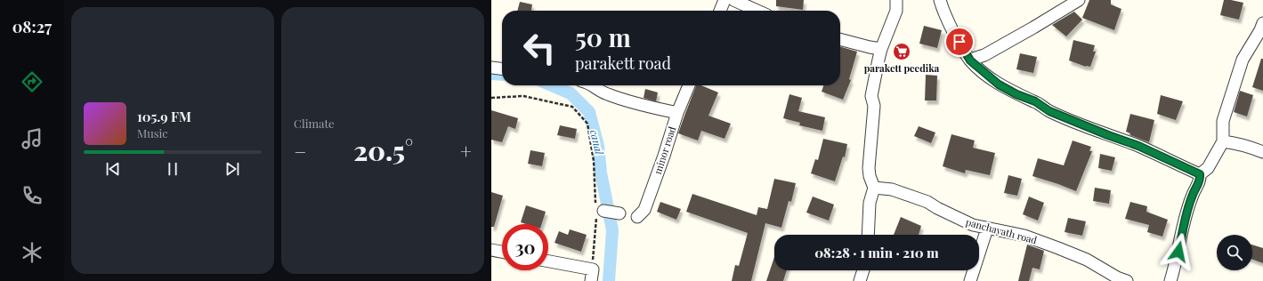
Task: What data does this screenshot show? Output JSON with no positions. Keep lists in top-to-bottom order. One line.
{"streets":{"street":["minor road","panchayath road"]},"water":["canal"],"places":{"supermarket":["parakett peedika"]},"page":{"tabs":"08:27","tile":"Climate","turn":["50 m","parakett road"],"song":["105.9 FM","Music"],"heat":["−","20.5°","+"],"limit":"30","trip":"08:28 · 1 min · 210 m"}}
